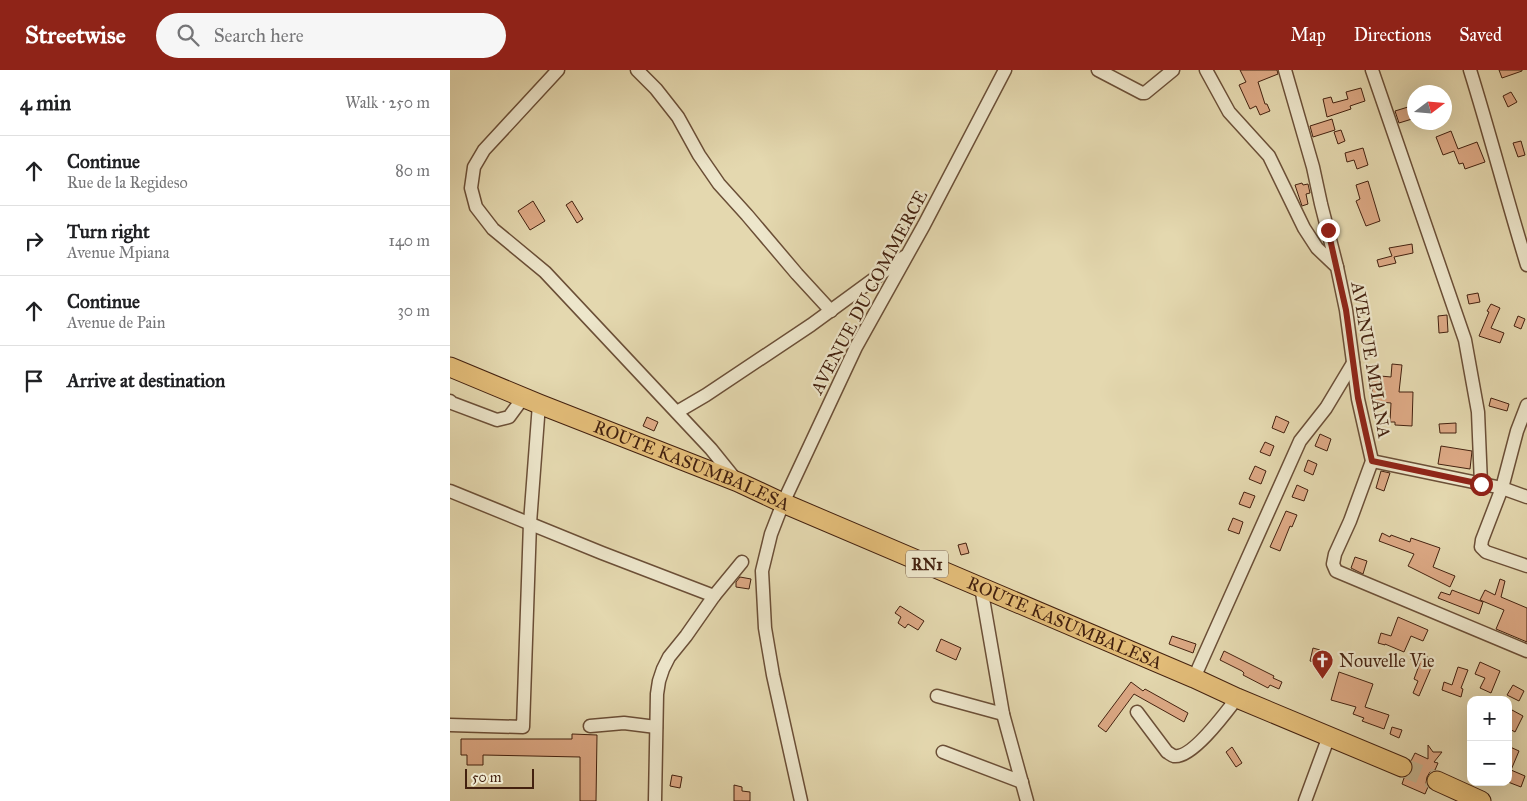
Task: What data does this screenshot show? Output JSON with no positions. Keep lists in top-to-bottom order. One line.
{"streets":{"highway":["ROUTE KASUMBALESA","RN1"],"street":["AVENUE DU COMMERCE","AVENUE MPIANA"]},"crossings":[["AVENUE DU COMMERCE","ROUTE KASUMBALESA"]],"places":{"church":["Nouvelle Vie"]},"scale_bar":"50 m","north":"right","page":{"header":"Streetwise","search":"Search here","nav":["Map","Directions","Saved"],"heading":["4 min","Walk · 250 m"],"list":[["Continue","Rue de la Regideso","80 m"],["Turn right","Avenue Mpiana","140 m"],["Continue","Avenue de Pain","30 m"],"Arrive at destination"],"map_buttons":["+","−"],"scale":"50 m"}}
